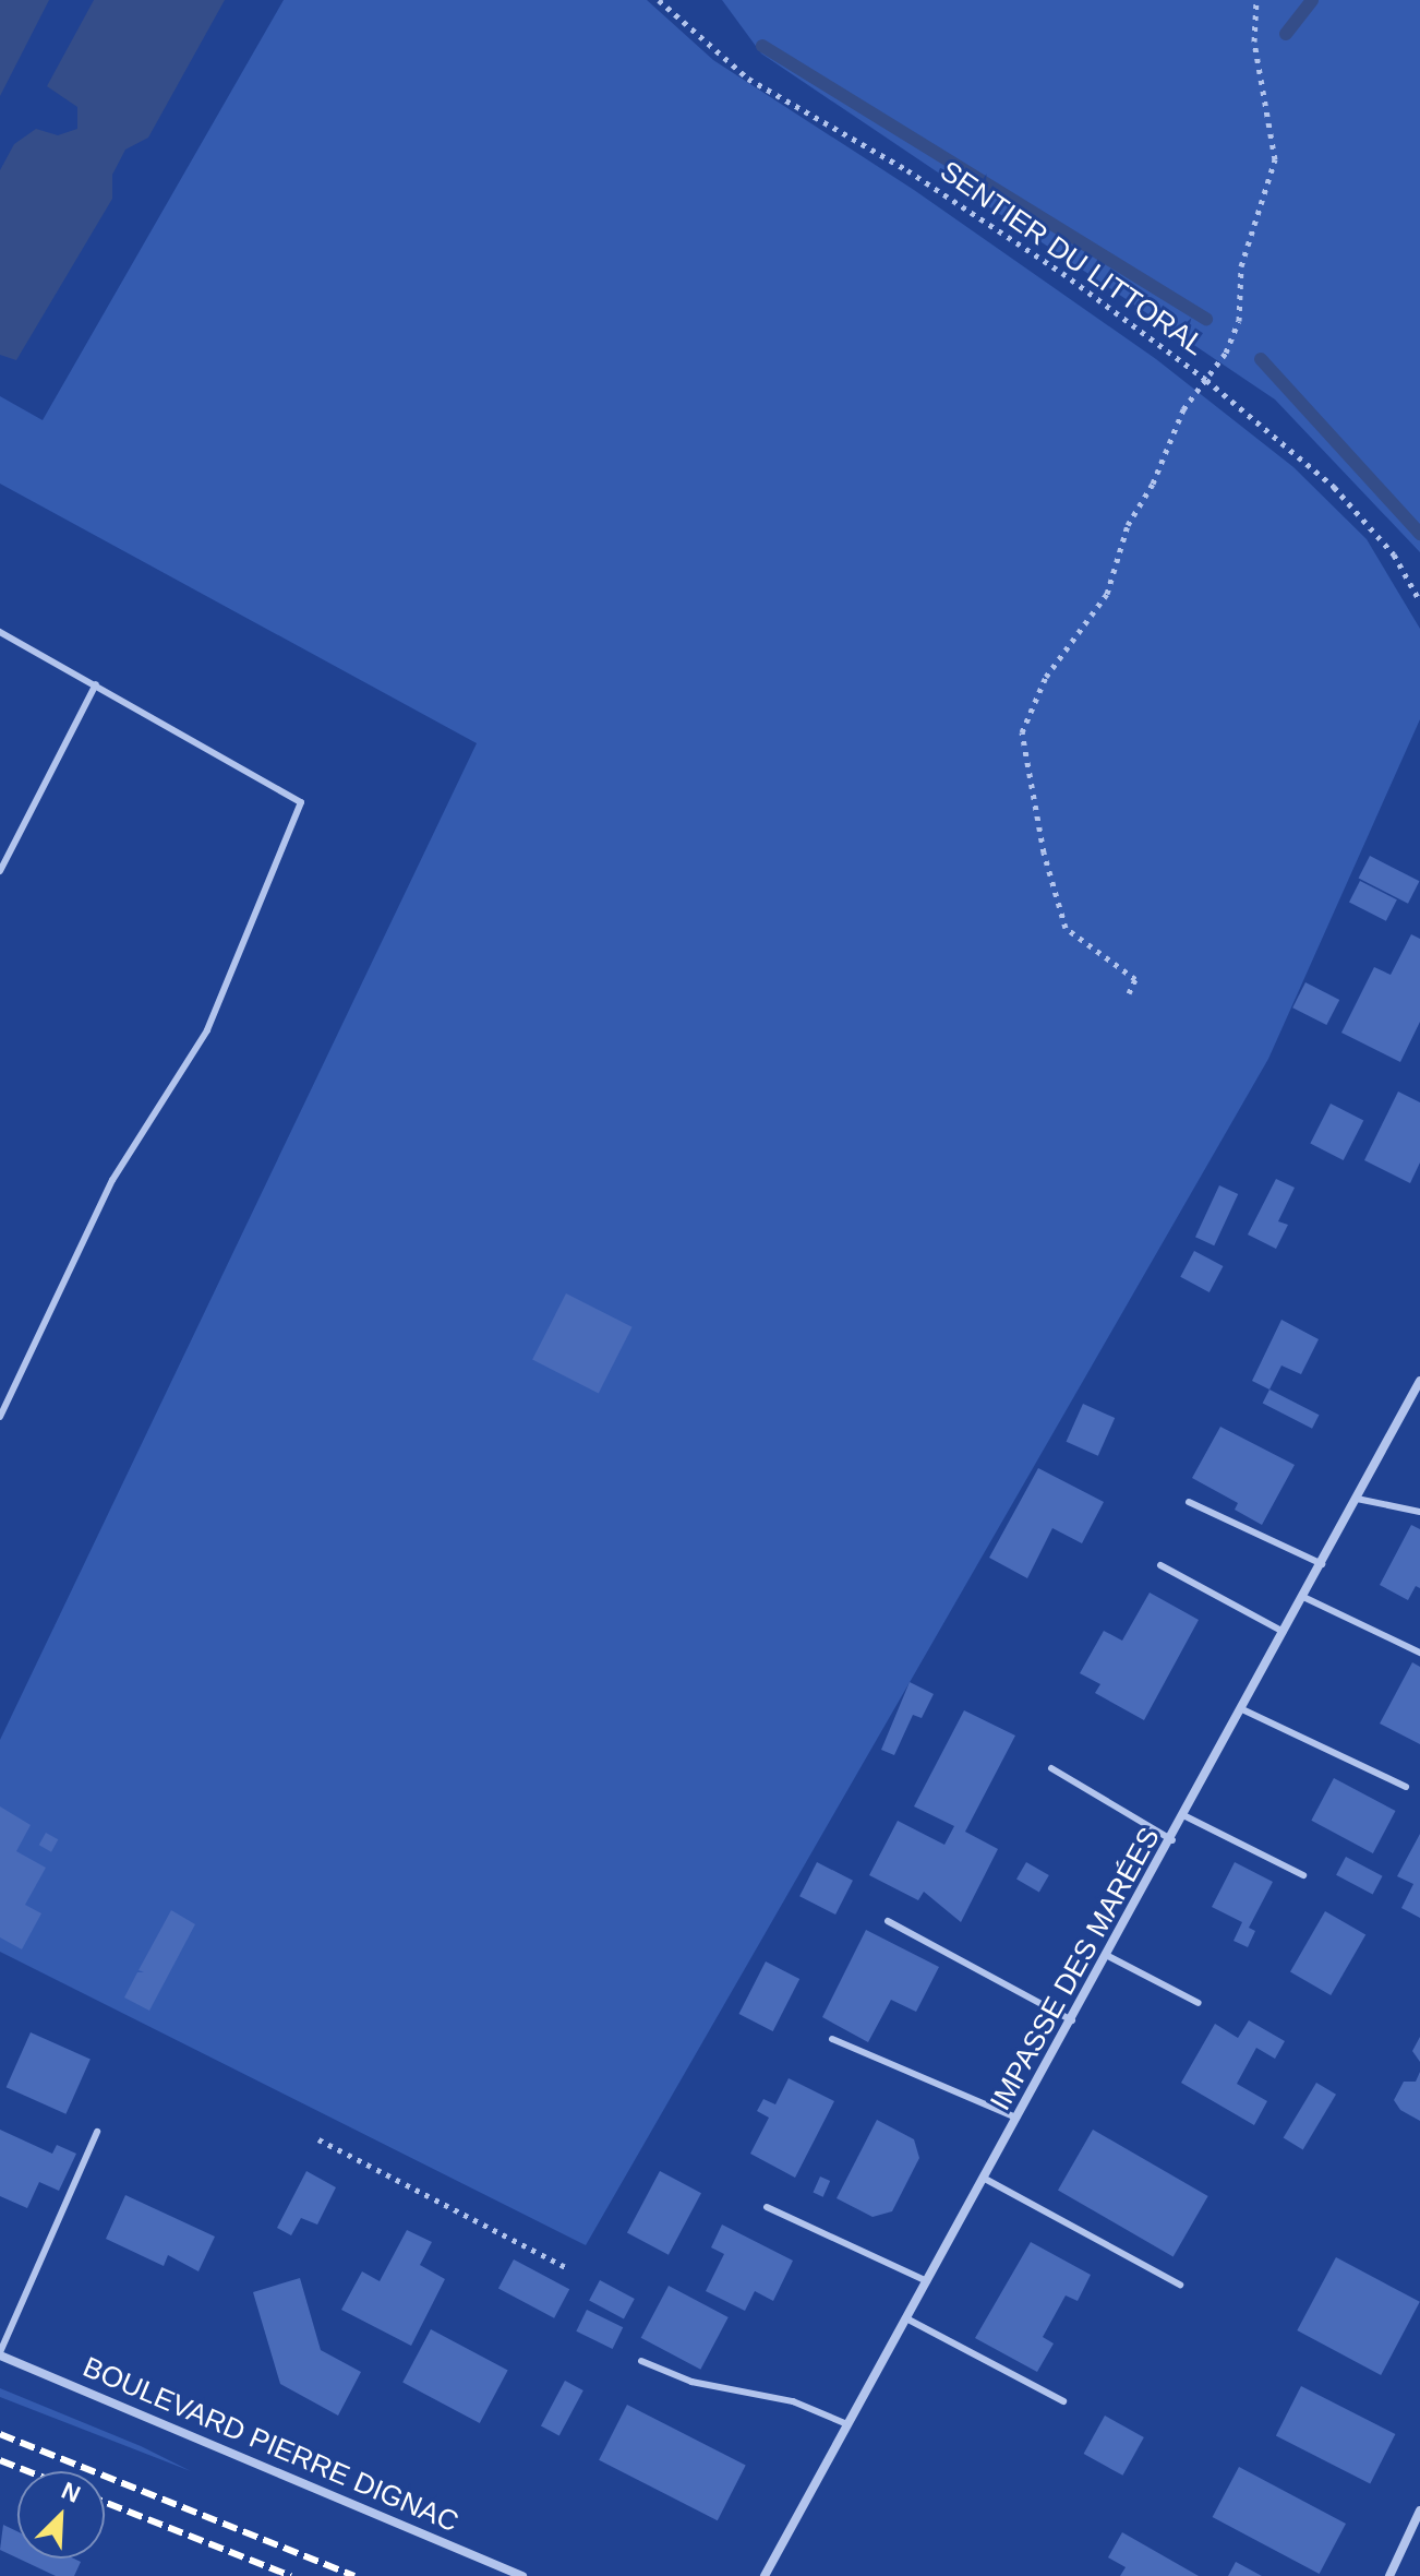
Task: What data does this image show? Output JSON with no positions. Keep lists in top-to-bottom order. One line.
{"streets":{"street":["IMPASSE DES MARÉES","BOULEVARD PIERRE DIGNAC"],"path":["SENTIER DU LITTORAL"]},"north":"top right"}
